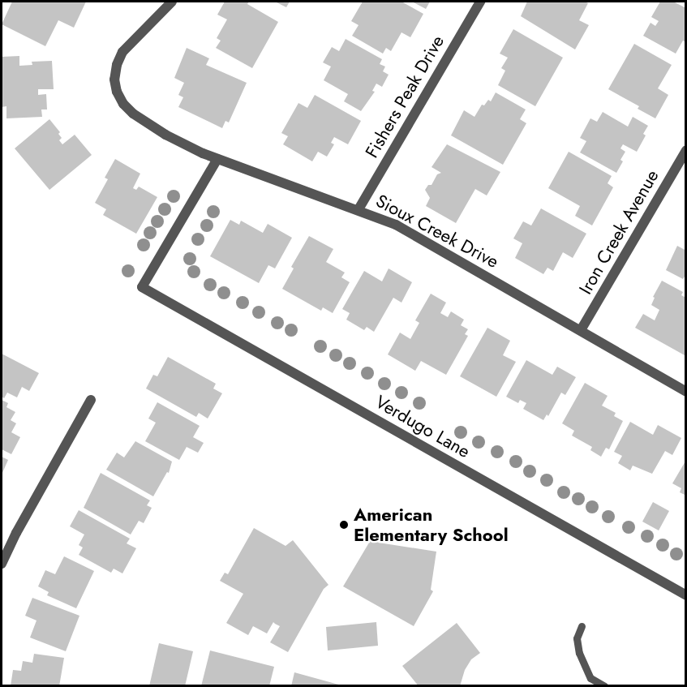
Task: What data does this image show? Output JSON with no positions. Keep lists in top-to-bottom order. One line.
{"streets":{"street":["Fishers Peak Drive","Sioux Creek Drive","Iron Creek Avenue","Verdugo Lane"]},"crossings":[["Fishers Peak Drive","Sioux Creek Drive"],["Sioux Creek Drive","Iron Creek Avenue"],["Sioux Creek Drive","Verdugo Lane"]],"places":["American Elementary School"]}
